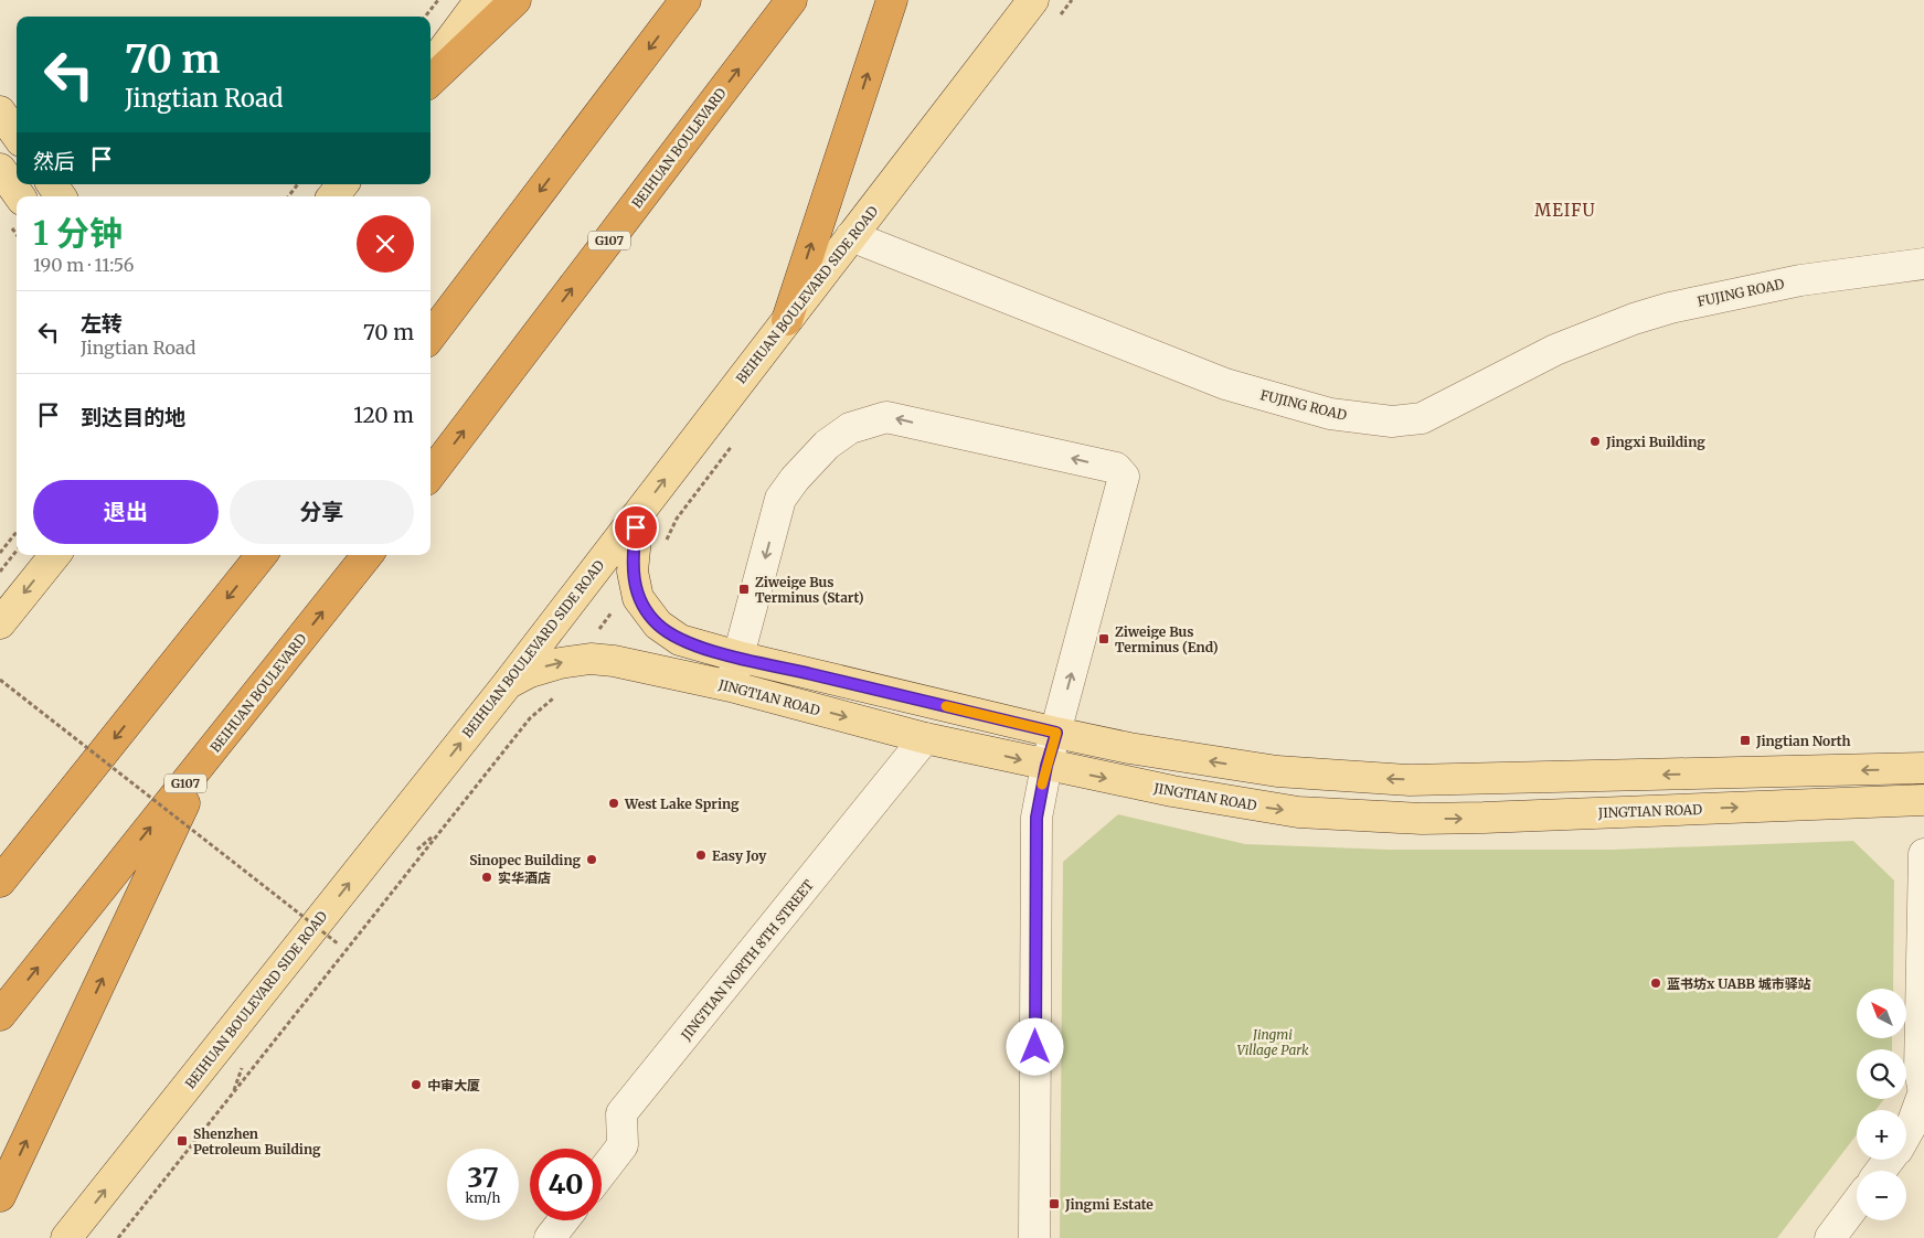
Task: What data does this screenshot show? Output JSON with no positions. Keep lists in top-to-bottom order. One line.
{"streets":{"highway":["BEIHUAN BOULEVARD","G107"],"main road":["BEIHUAN BOULEVARD SIDE ROAD","JINGTIAN ROAD"],"street":["FUJING ROAD","JINGTIAN NORTH 8TH STREET"]},"crossings":[["FUJING ROAD","BEIHUAN BOULEVARD SIDE ROAD"],["BEIHUAN BOULEVARD SIDE ROAD","JINGTIAN ROAD"],["JINGTIAN ROAD","JINGTIAN NORTH 8TH STREET"]],"one_way":["BEIHUAN BOULEVARD SIDE ROAD"],"districts":["MEIFU"],"parks":["Jingmi Village Park"],"places":{"other":["Jingxi Building","West Lake Spring","Easy Joy","Sinopec Building","实华酒店","蓝书坊x UABB 城市驿站","中审大厦"],"transit":["Ziweige Bus Terminus (Start)","Ziweige Bus Terminus (End)","Jingtian North","Shenzhen Petroleum Building","Jingmi Estate"]},"north":"top left","page":{"turn":["70 m","Jingtian Road"],"then":"然后","heading":["1 分钟","190 m · 11:56"],"list":[{"name":"左转","note":"Jingtian Road","value":"70 m"},{"name":"到达目的地","value":"120 m"}],"buttons":["退出","分享"],"map_buttons":["+","−"],"speed":"37 km/h","limit":"40"}}
